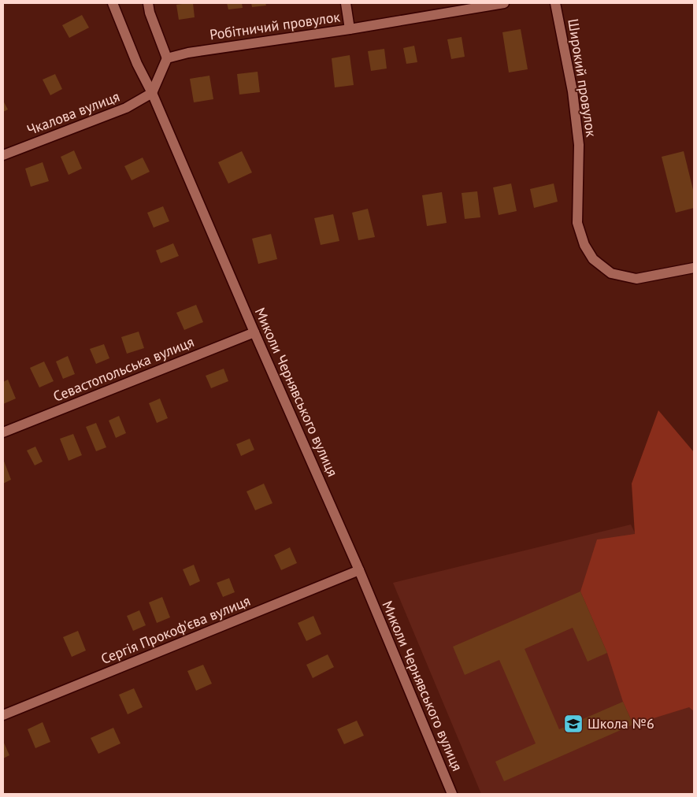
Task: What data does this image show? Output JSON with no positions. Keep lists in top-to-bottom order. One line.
{"streets":{"street":["Робітничий провулок","Широкий провулок","Чкалова вулиця","Севастопольська вулиця","Миколи Чернявського вулиця","Сергія Прокоф'єва вулиця"]},"crossings":[["Чкалова вулиця","Миколи Чернявського вулиця"],["Севастопольська вулиця","Миколи Чернявського вулиця"],["Миколи Чернявського вулиця","Сергія Прокоф'єва вулиця"]],"places":{"school or university":["Школа №6"]}}
